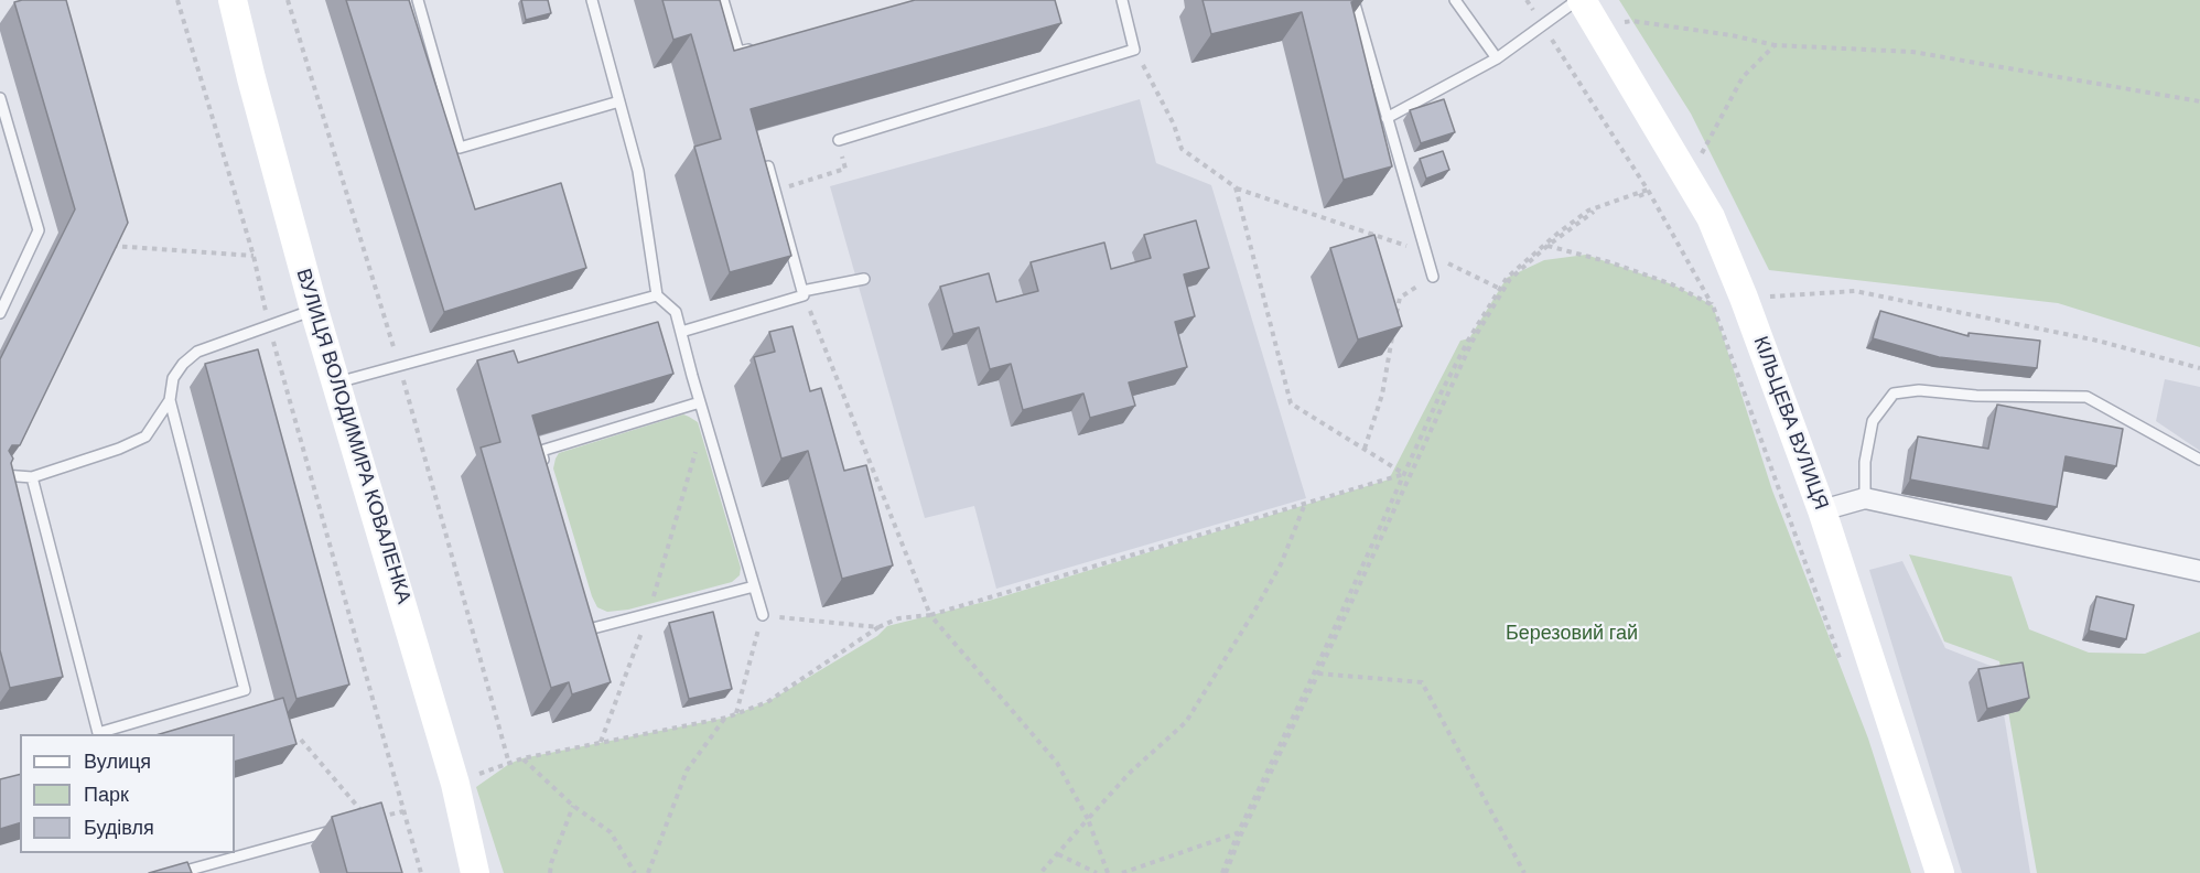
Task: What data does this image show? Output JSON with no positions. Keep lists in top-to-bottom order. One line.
{"streets":{"main road":["КІЛЬЦЕВА ВУЛИЦЯ","ВУЛИЦЯ ВОЛОДИМИРА КОВАЛЕНКА"]},"parks":["Березовий гай"],"legend":["Вулиця","Парк","Будівля"]}
